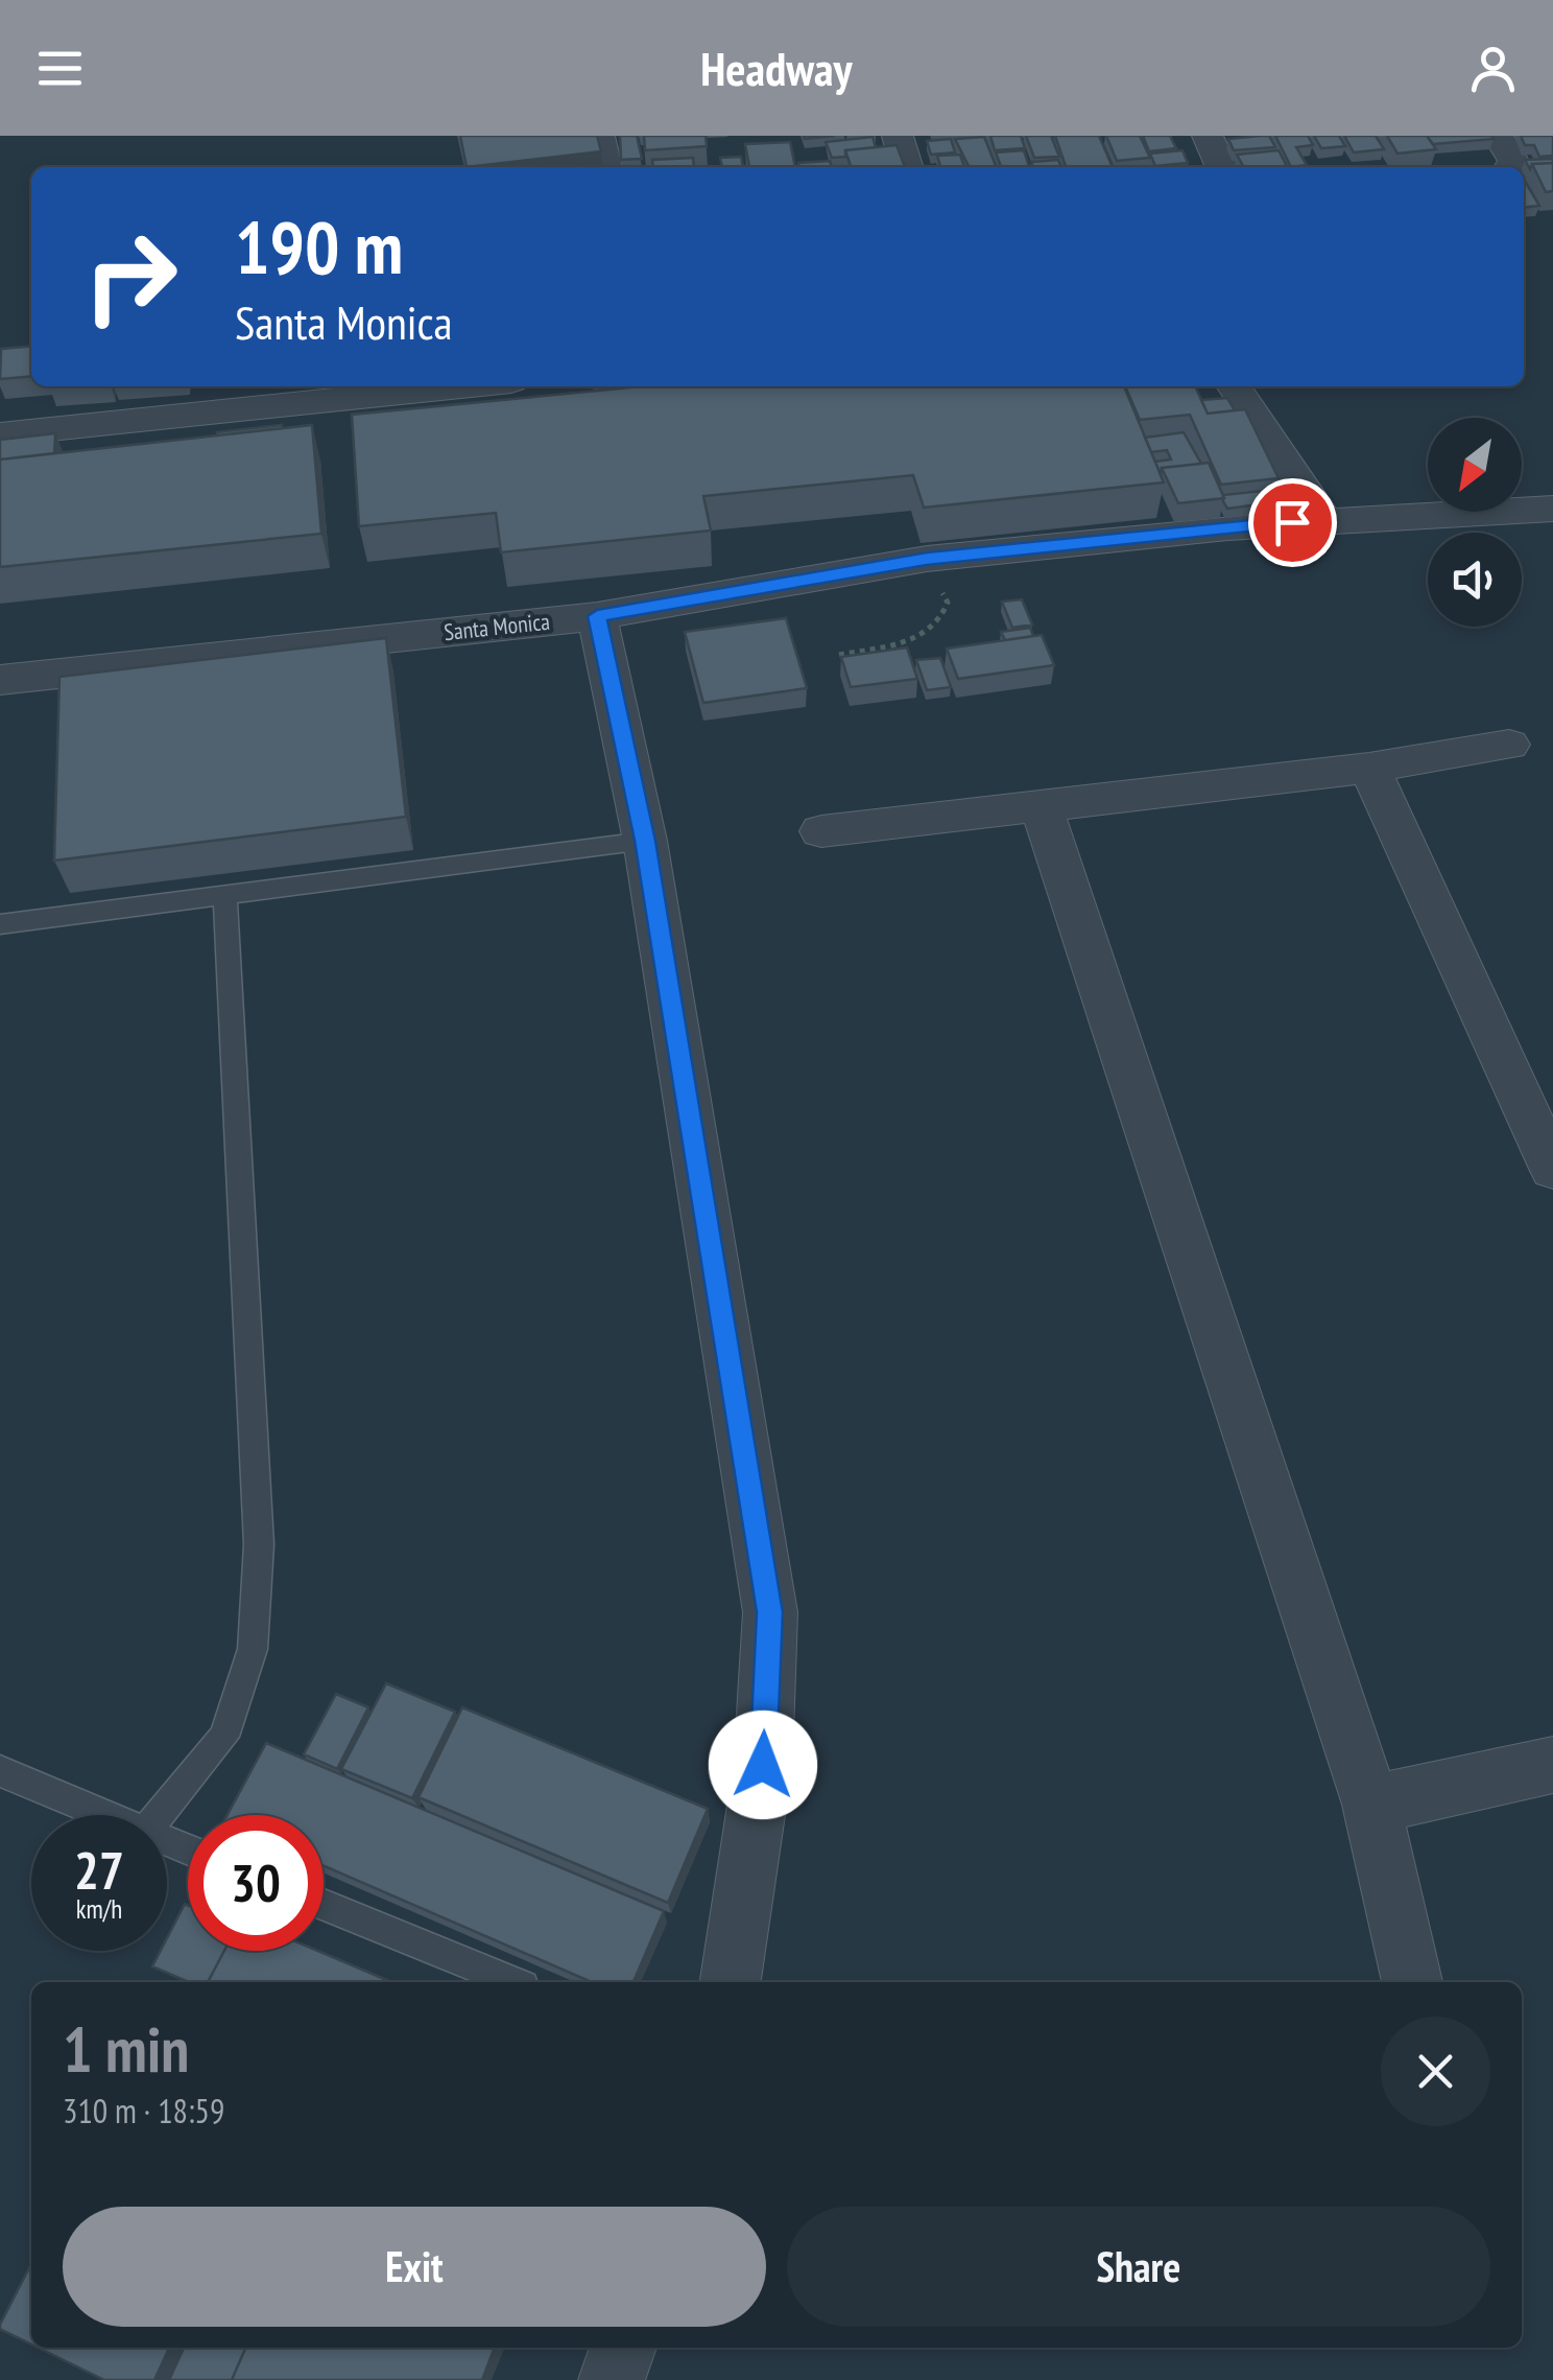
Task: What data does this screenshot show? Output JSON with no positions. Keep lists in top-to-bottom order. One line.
{"streets":{"street":["Santa Monica"]},"north":"bottom left","page":{"header":"Headway","turn":["190 m","Santa Monica"],"speed":"27 km/h","limit":"30","heading":["1 min","310 m · 18:59"],"buttons":["Exit","Share"]}}
